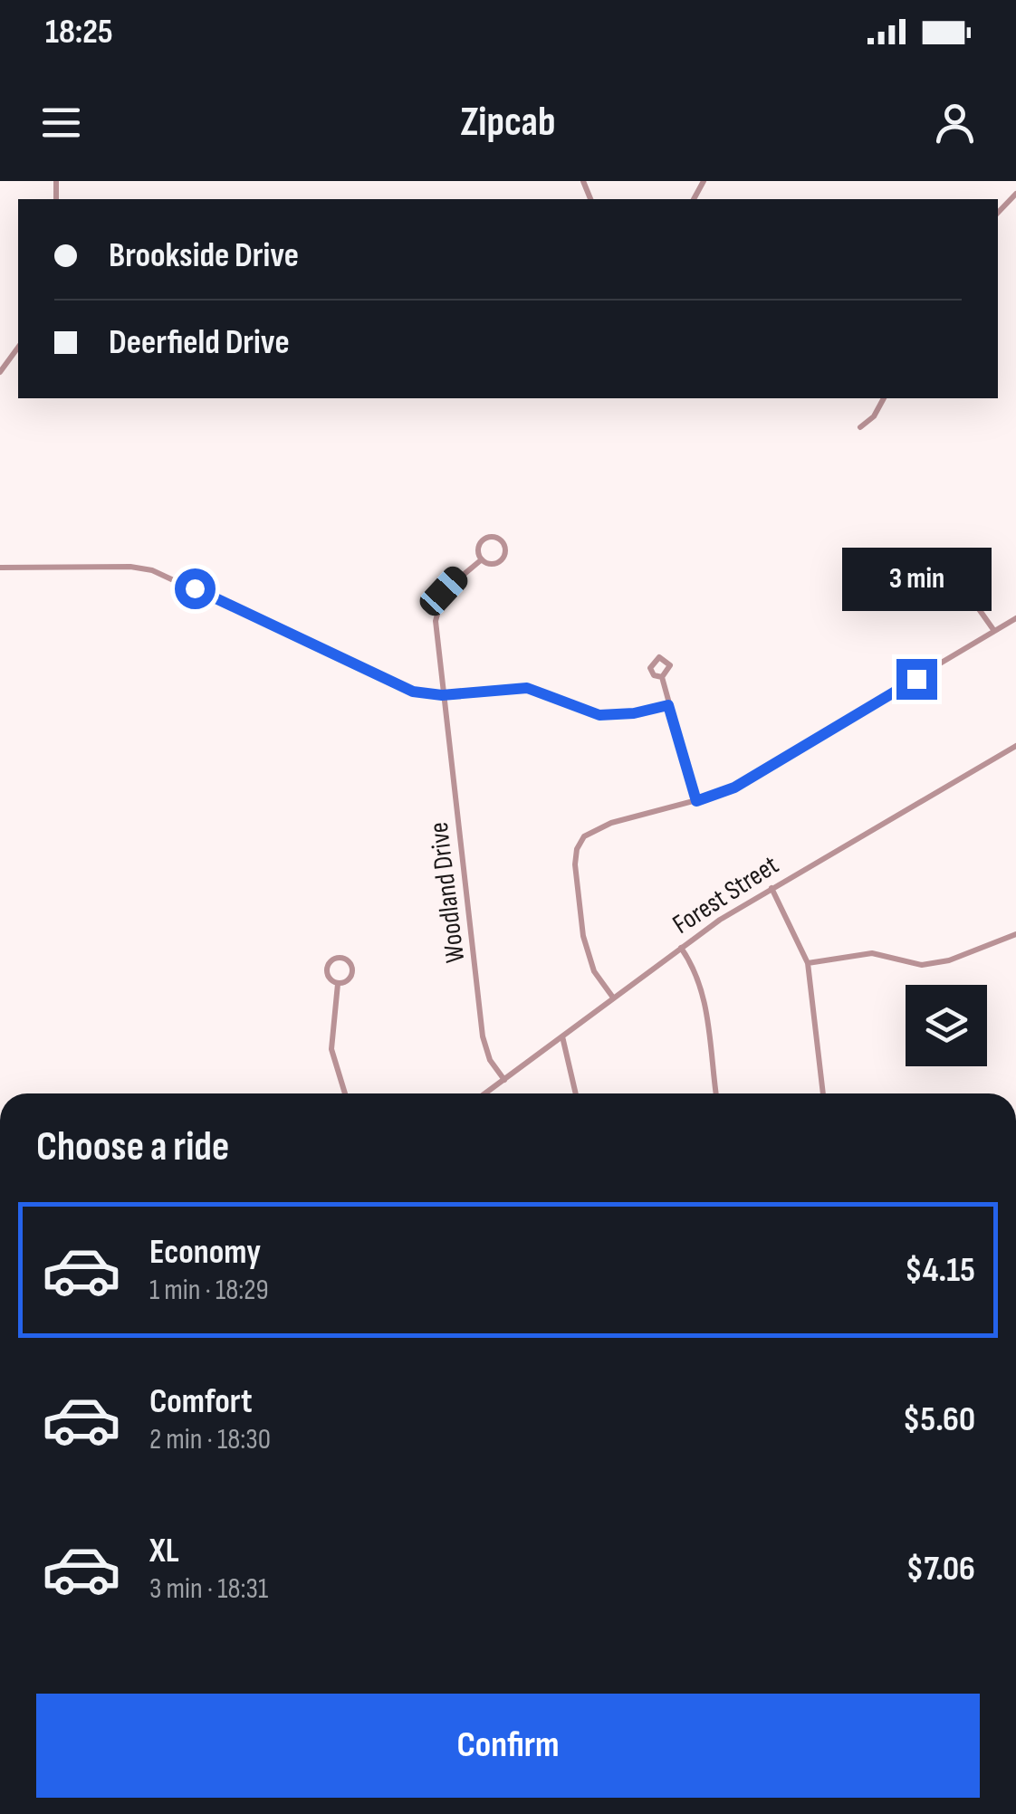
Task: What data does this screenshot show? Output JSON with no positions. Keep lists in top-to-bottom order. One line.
{"streets":{"street":["Woodland Drive","Forest Street"]},"crossings":[["Woodland Drive","Forest Street"]],"page":{"status":"18:25","header":"Zipcab","banner":["Brookside Drive","Deerfield Drive"],"bubble":"3 min","heading":"Choose a ride","list":[{"name":"Economy","note":"1 min · 18:29","value":"$4.15"},{"name":"Comfort","note":"2 min · 18:30","value":"$5.60"},{"name":"XL","note":"3 min · 18:31","value":"$7.06"}],"buttons":"Confirm"}}
